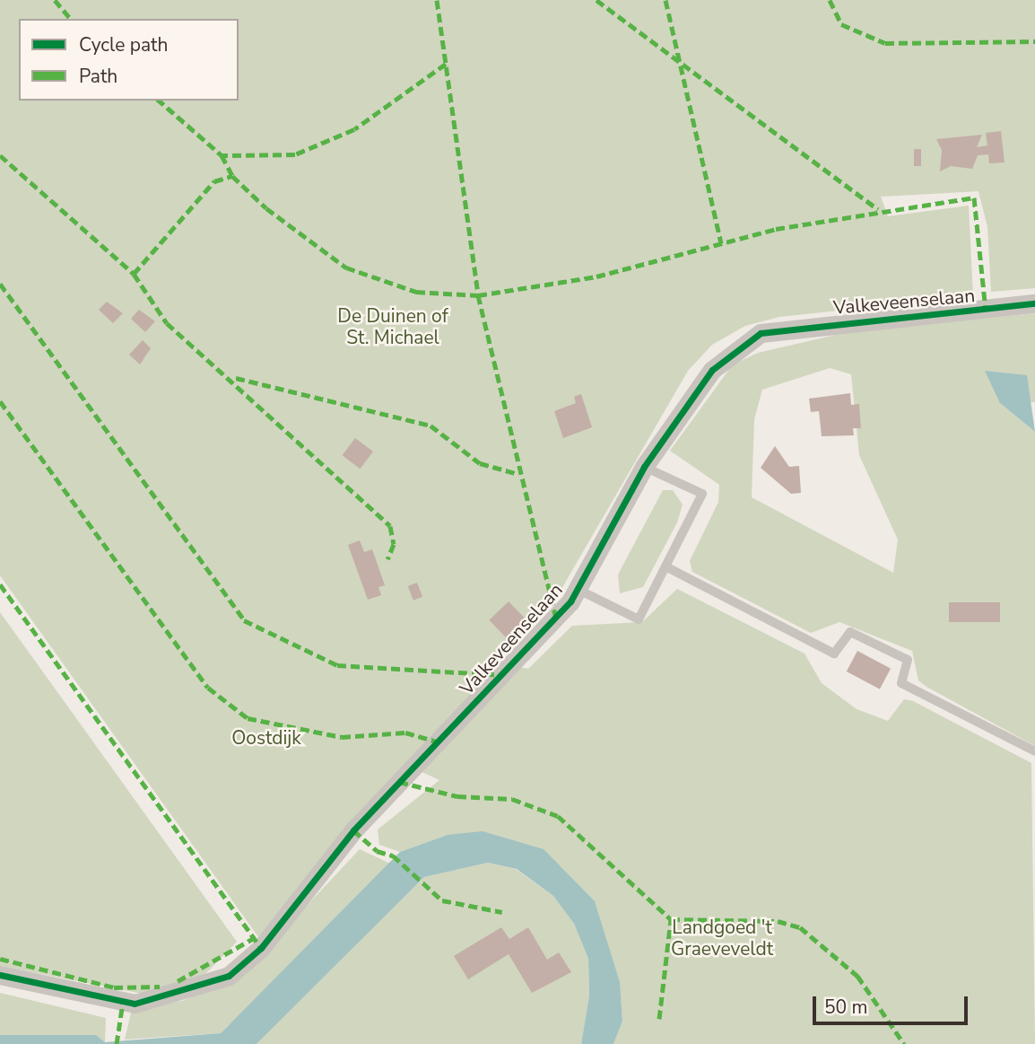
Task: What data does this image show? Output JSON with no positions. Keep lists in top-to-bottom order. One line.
{"streets":{"street":["Valkeveenselaan"]},"parks":["De Duinen of St. Michael","Oostdijk","Landgoed 't Graeveveldt"],"legend":["Cycle path","Path"],"scale_bar":"50 m"}
